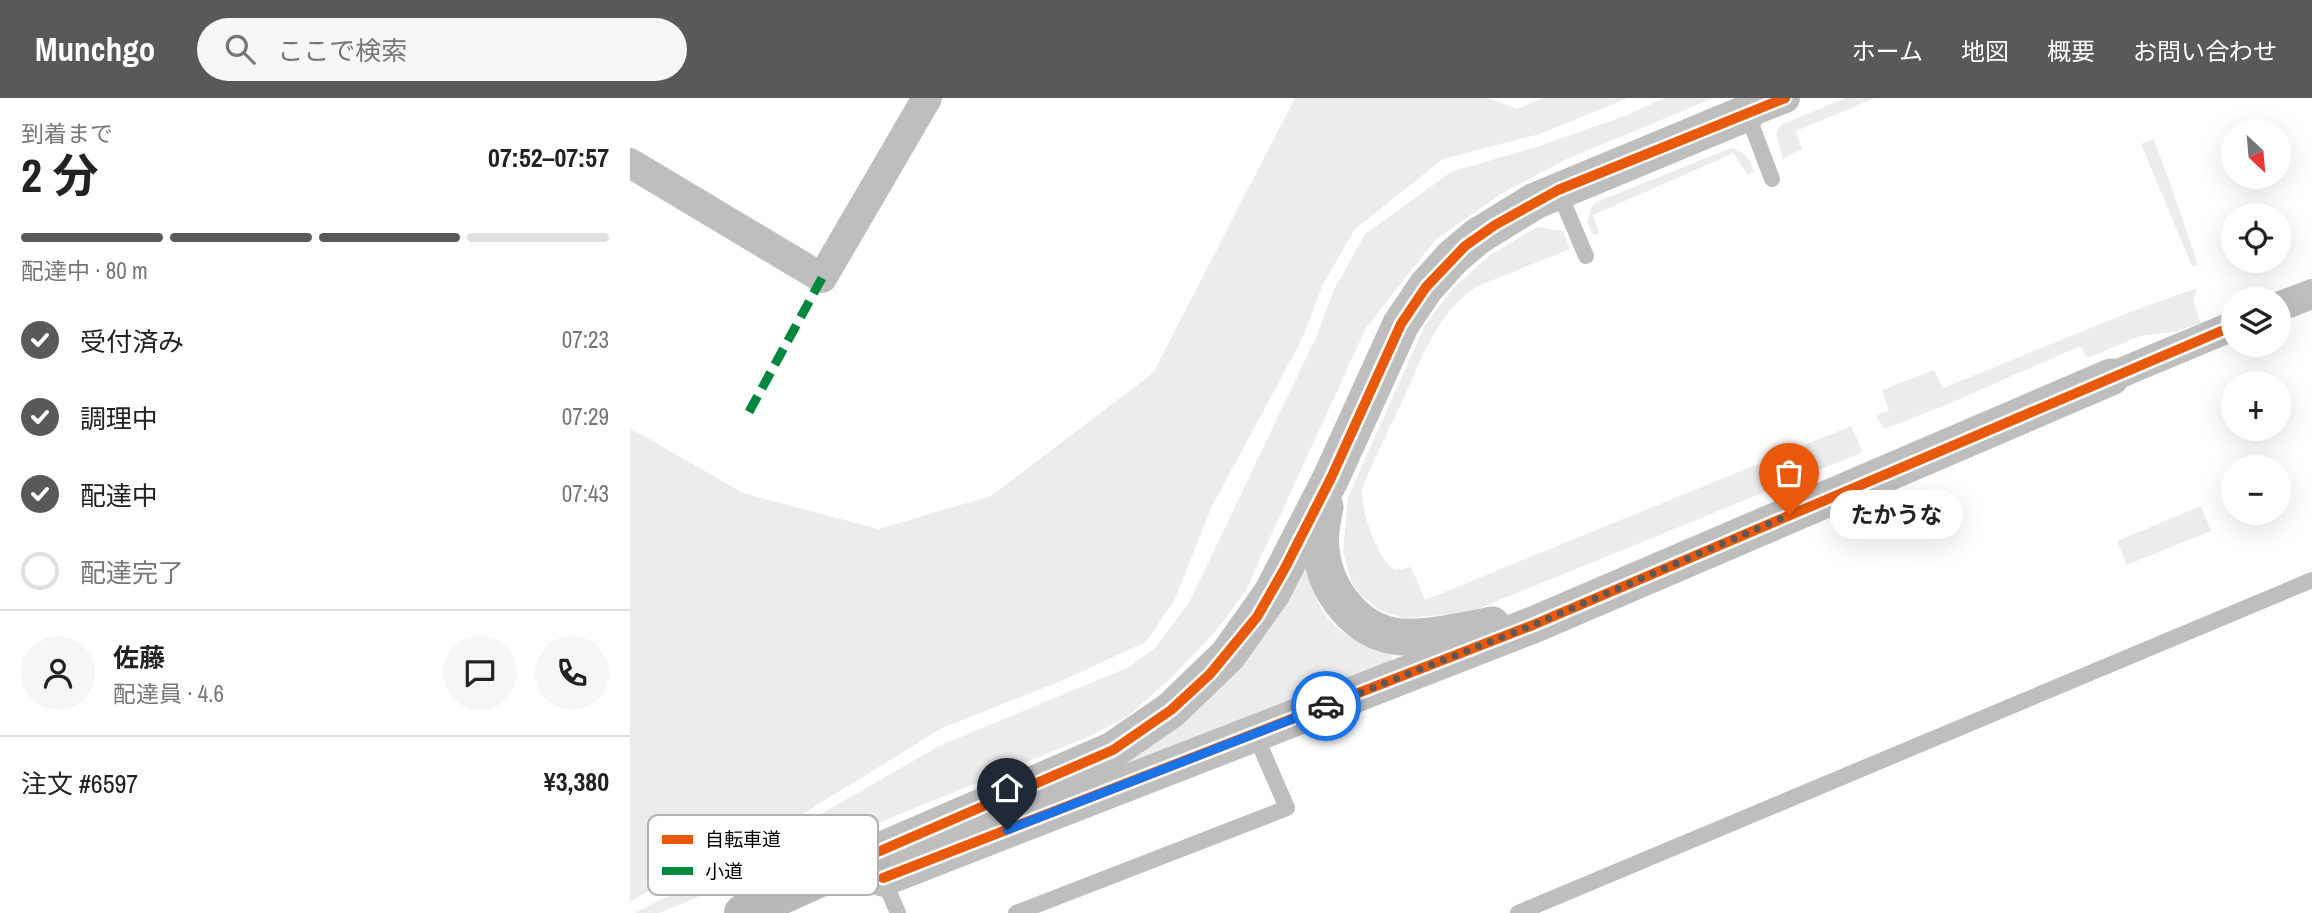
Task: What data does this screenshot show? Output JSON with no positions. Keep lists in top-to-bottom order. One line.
{"places":["たかうな"],"legend":["自転車道","小道"],"north":"bottom right","page":{"header":"Munchgo","search":"ここで検索","nav":["ホーム","地図","概要","お問い合わせ"],"heading":["2 分","到着まで","07:52–07:57"],"panel":["佐藤","配達員 · 4.6","注文 #6597","¥3,380"],"map_buttons":["+","−"],"bar":"配達中 · 80 m","list":[["受付済み","07:23"],["調理中","07:29"],["配達中","07:43"],"配達完了"],"bubble":"たかうな"}}
